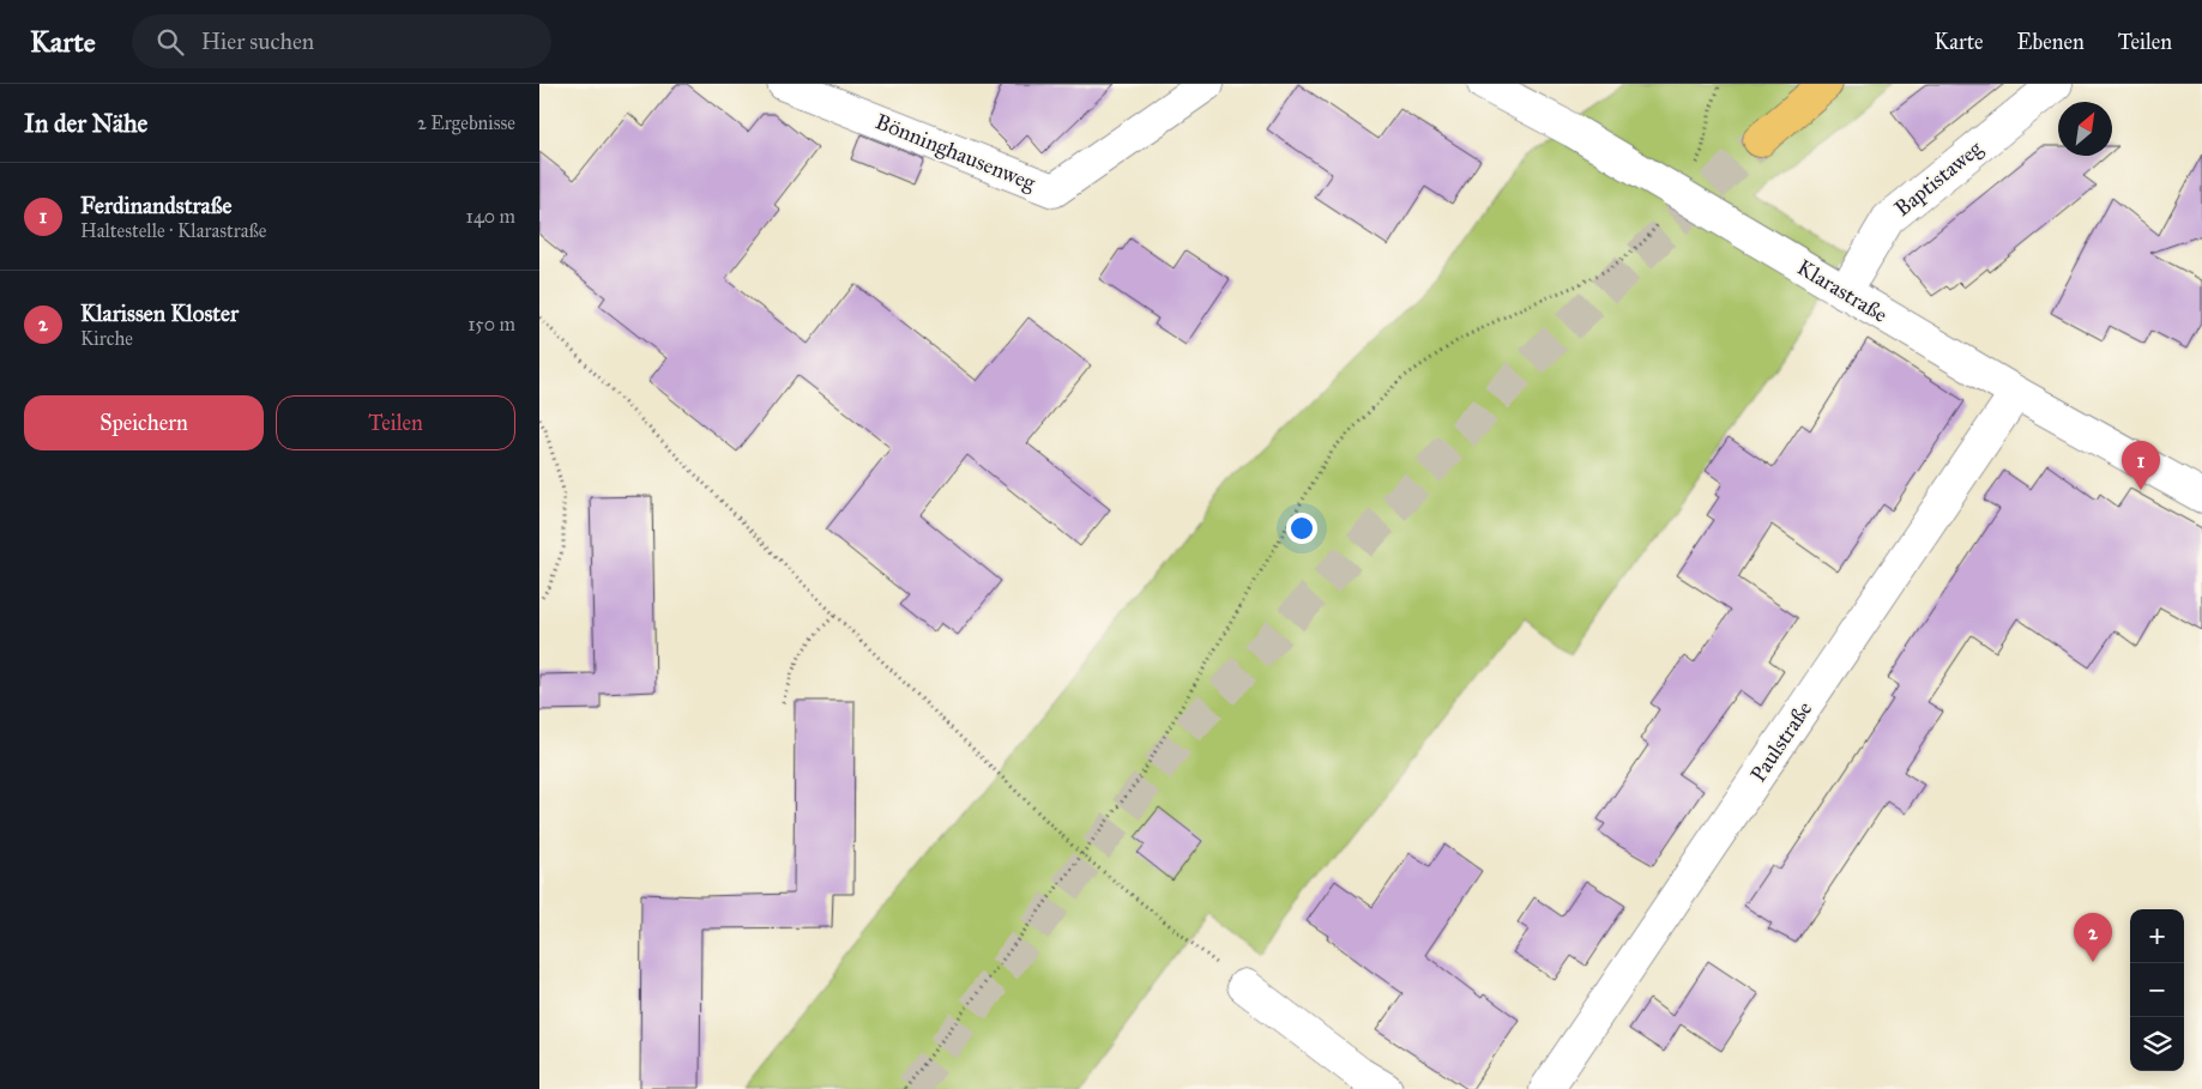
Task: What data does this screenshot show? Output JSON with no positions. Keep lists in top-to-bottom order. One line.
{"streets":{"street":["Bönninghausenweg","Baptistaweg","Klarastraße","Paulstraße"]},"crossings":[["Baptistaweg","Klarastraße"],["Klarastraße","Paulstraße"]],"north":"top right","page":{"header":"Karte","search":"Hier suchen","nav":["Karte","Ebenen","Teilen"],"heading":["In der Nähe","2 Ergebnisse"],"list":[{"mark":"1","name":"Ferdinandstraße","note":"Haltestelle · Klarastraße","value":"140 m"},{"mark":"2","name":"Klarissen Kloster","note":"Kirche","value":"150 m"}],"buttons":["Speichern","Teilen"],"pins":["1","2"],"map_buttons":["+","−"]}}
